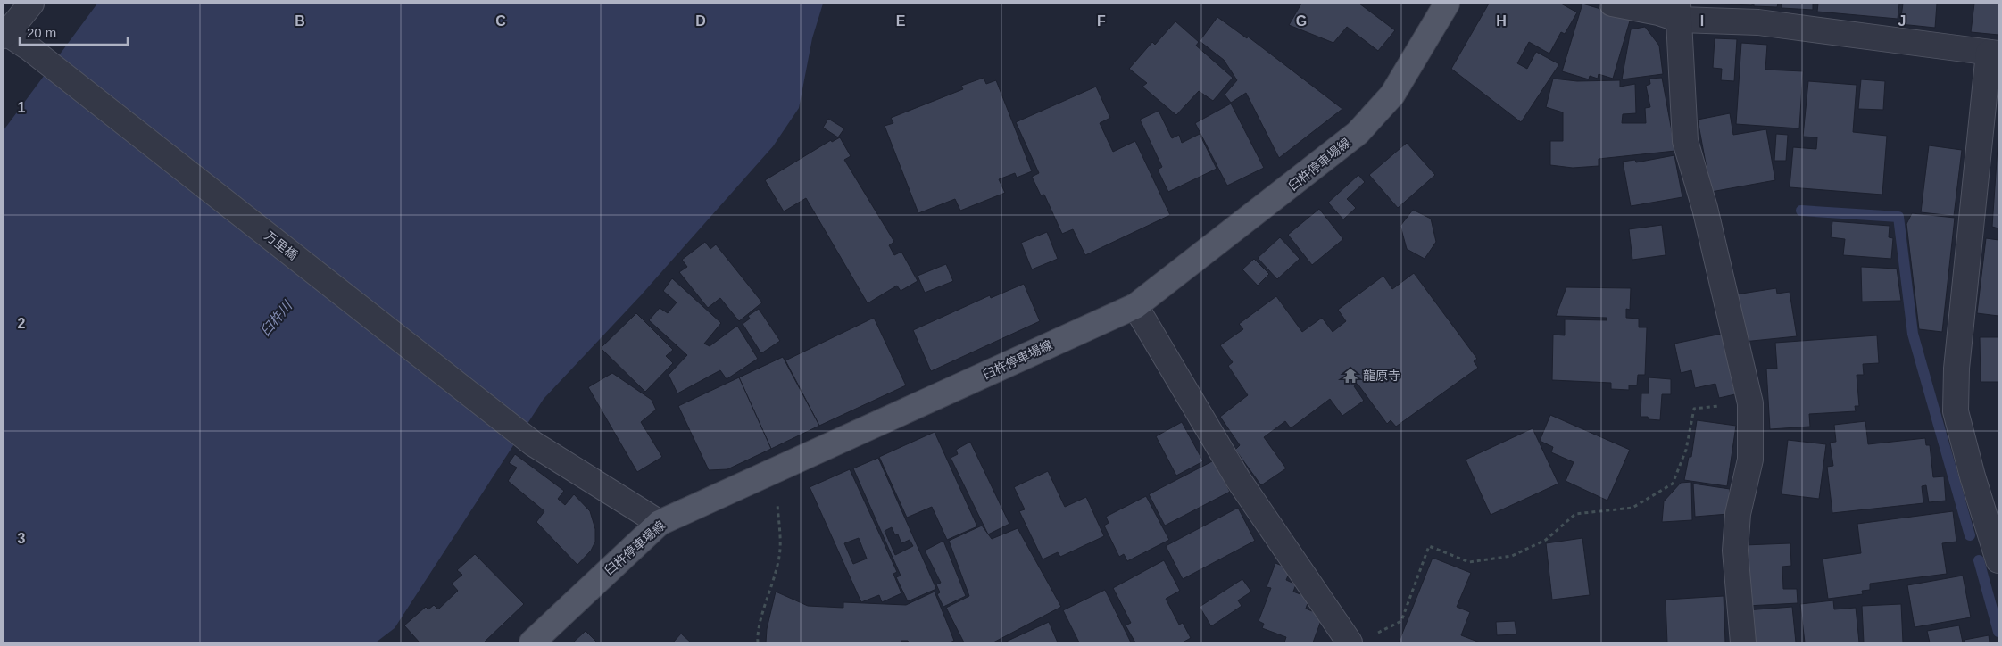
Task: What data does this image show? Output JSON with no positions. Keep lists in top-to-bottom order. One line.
{"streets":{"main road":["臼杵停車場線"],"street":["万里橋"]},"crossings":[["臼杵停車場線","万里橋"]],"water":["臼杵川"],"places":{"temple":["龍原寺"]},"scale_bar":"20 m","grid":{"columns":["B","C","D","E","F","G","H","I","J"],"rows":["1","2","3"]}}
